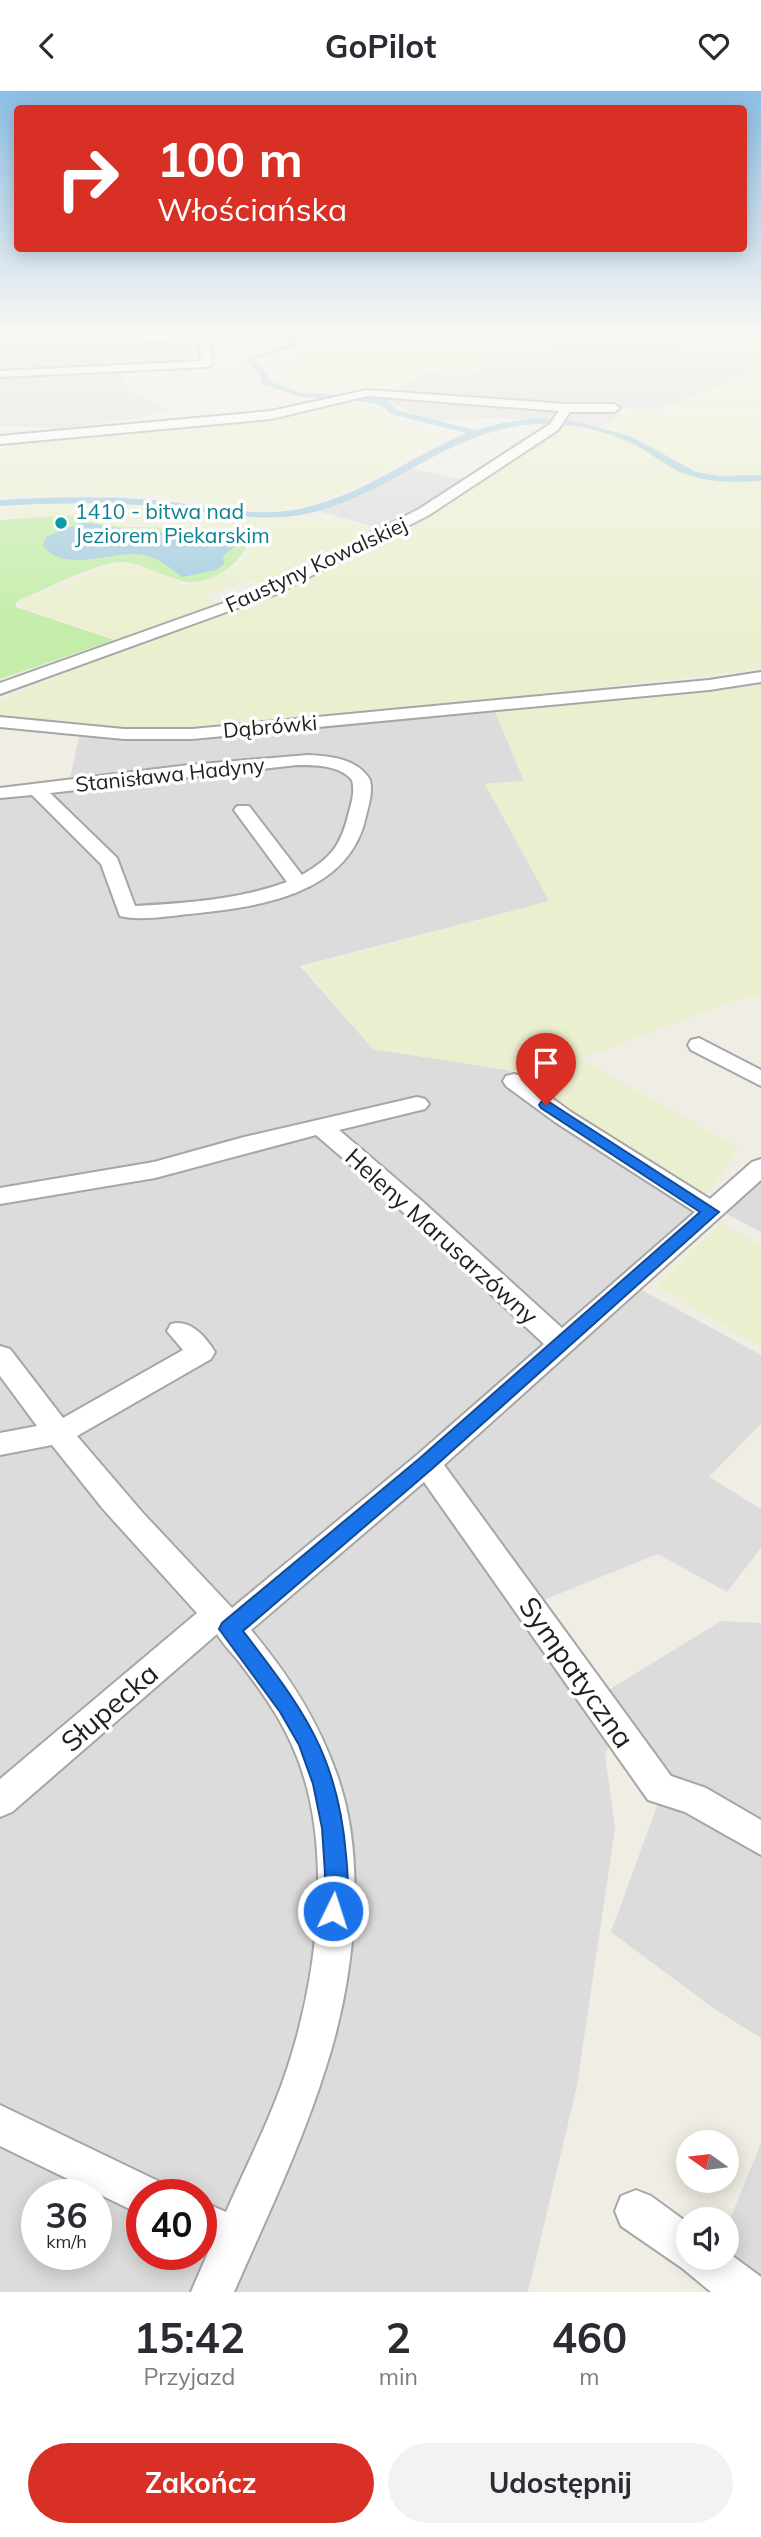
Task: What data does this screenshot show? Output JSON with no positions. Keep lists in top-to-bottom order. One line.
{"streets":{"street":["Faustyny Kowalskiej","Dąbrówki","Stanisława Hadyny","Heleny Marusarzówny","Sympatyczna","Słupecka"]},"crossings":[["Heleny Marusarzówny","Słupecka"],["Sympatyczna","Słupecka"]],"places":["1410 - bitwa nad Jeziorem Piekarskim"],"north":"left","page":{"header":"GoPilot","turn":["100 m","Włościańska"],"speed":"36 km/h","limit":"40","eta":["15:42","Przyjazd","2","min","460","m"],"buttons":["Zakończ","Udostępnij"]}}
